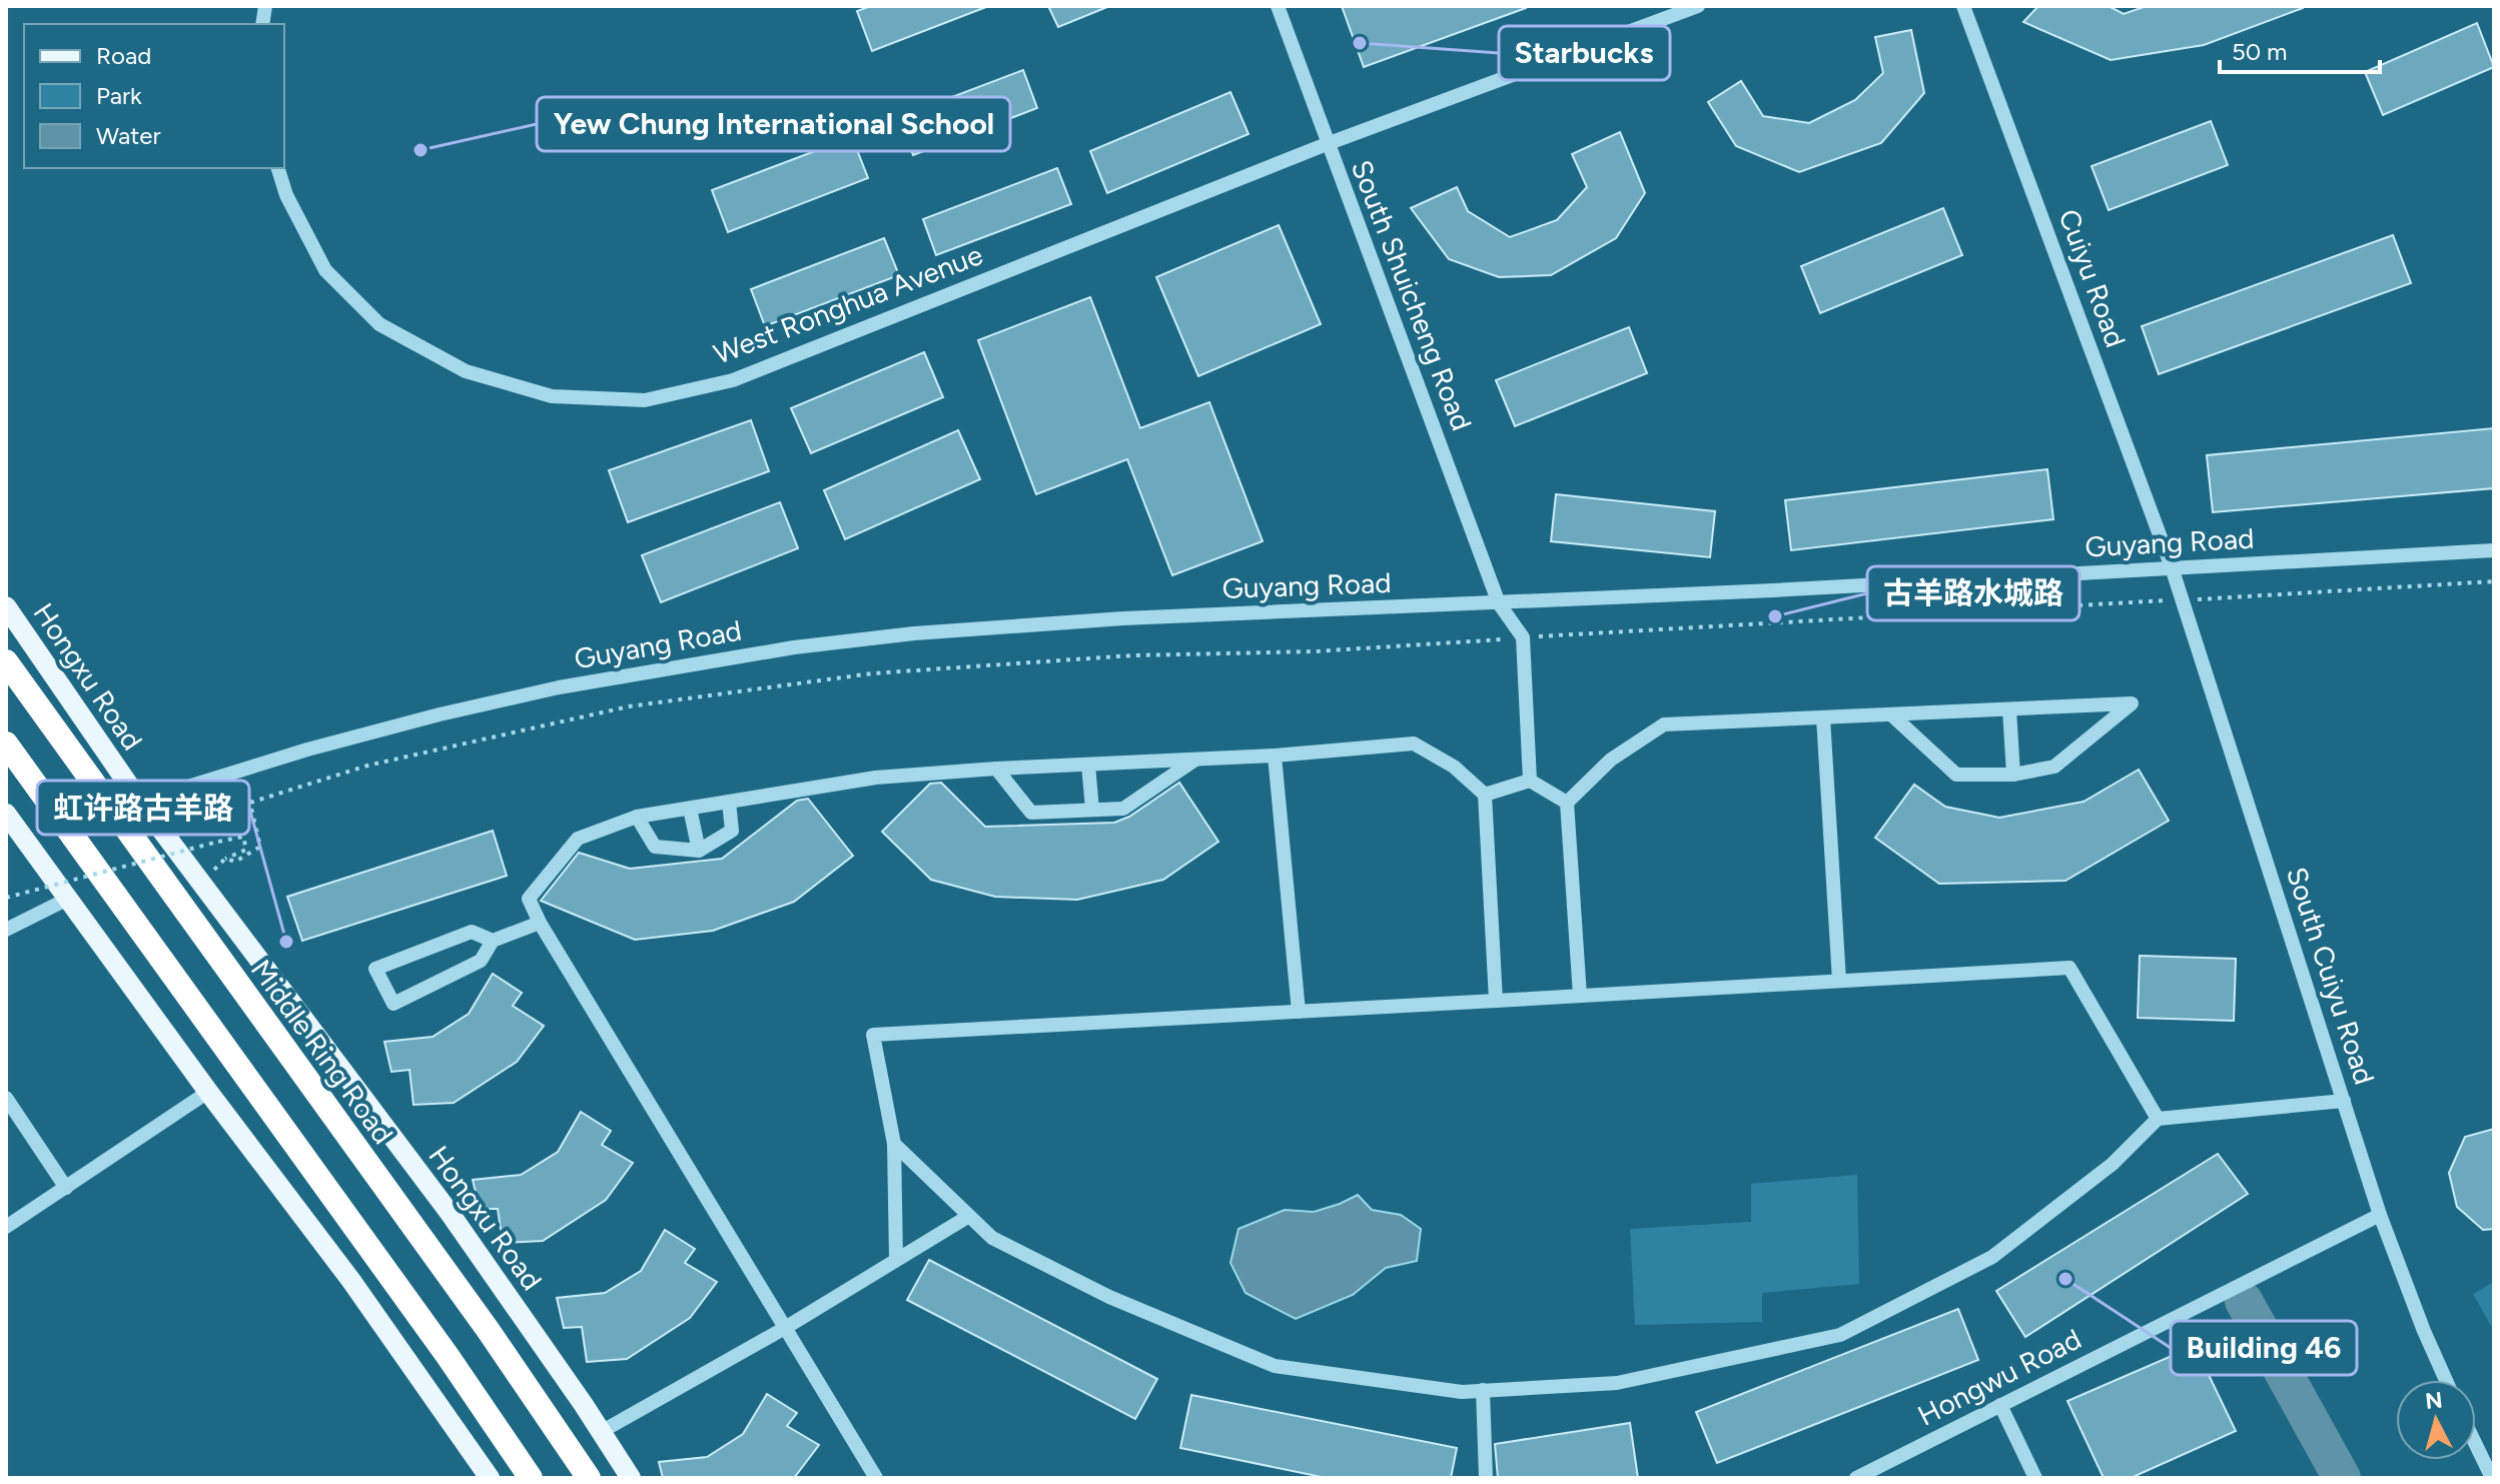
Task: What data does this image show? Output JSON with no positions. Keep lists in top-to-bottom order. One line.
{"streets":{"highway":["Middle Ring Road"],"main road":["Hongxu Road"],"street":["Cuiyu Road","South Shuicheng Road","West Ronghua Avenue","Guyang Road","South Cuiyu Road","Hongwu Road"]},"crossings":[["Cuiyu Road","Guyang Road"],["Cuiyu Road","South Cuiyu Road"],["South Shuicheng Road","West Ronghua Avenue"],["South Shuicheng Road","Guyang Road"],["Guyang Road","Hongxu Road"],["Guyang Road","South Cuiyu Road"],["South Cuiyu Road","Hongwu Road"]],"places":["Starbucks","Yew Chung International School","古羊路水城路","虹许路古羊路","Building 46"],"legend":["Road","Park","Water"],"scale_bar":"50 m","north":"top"}
